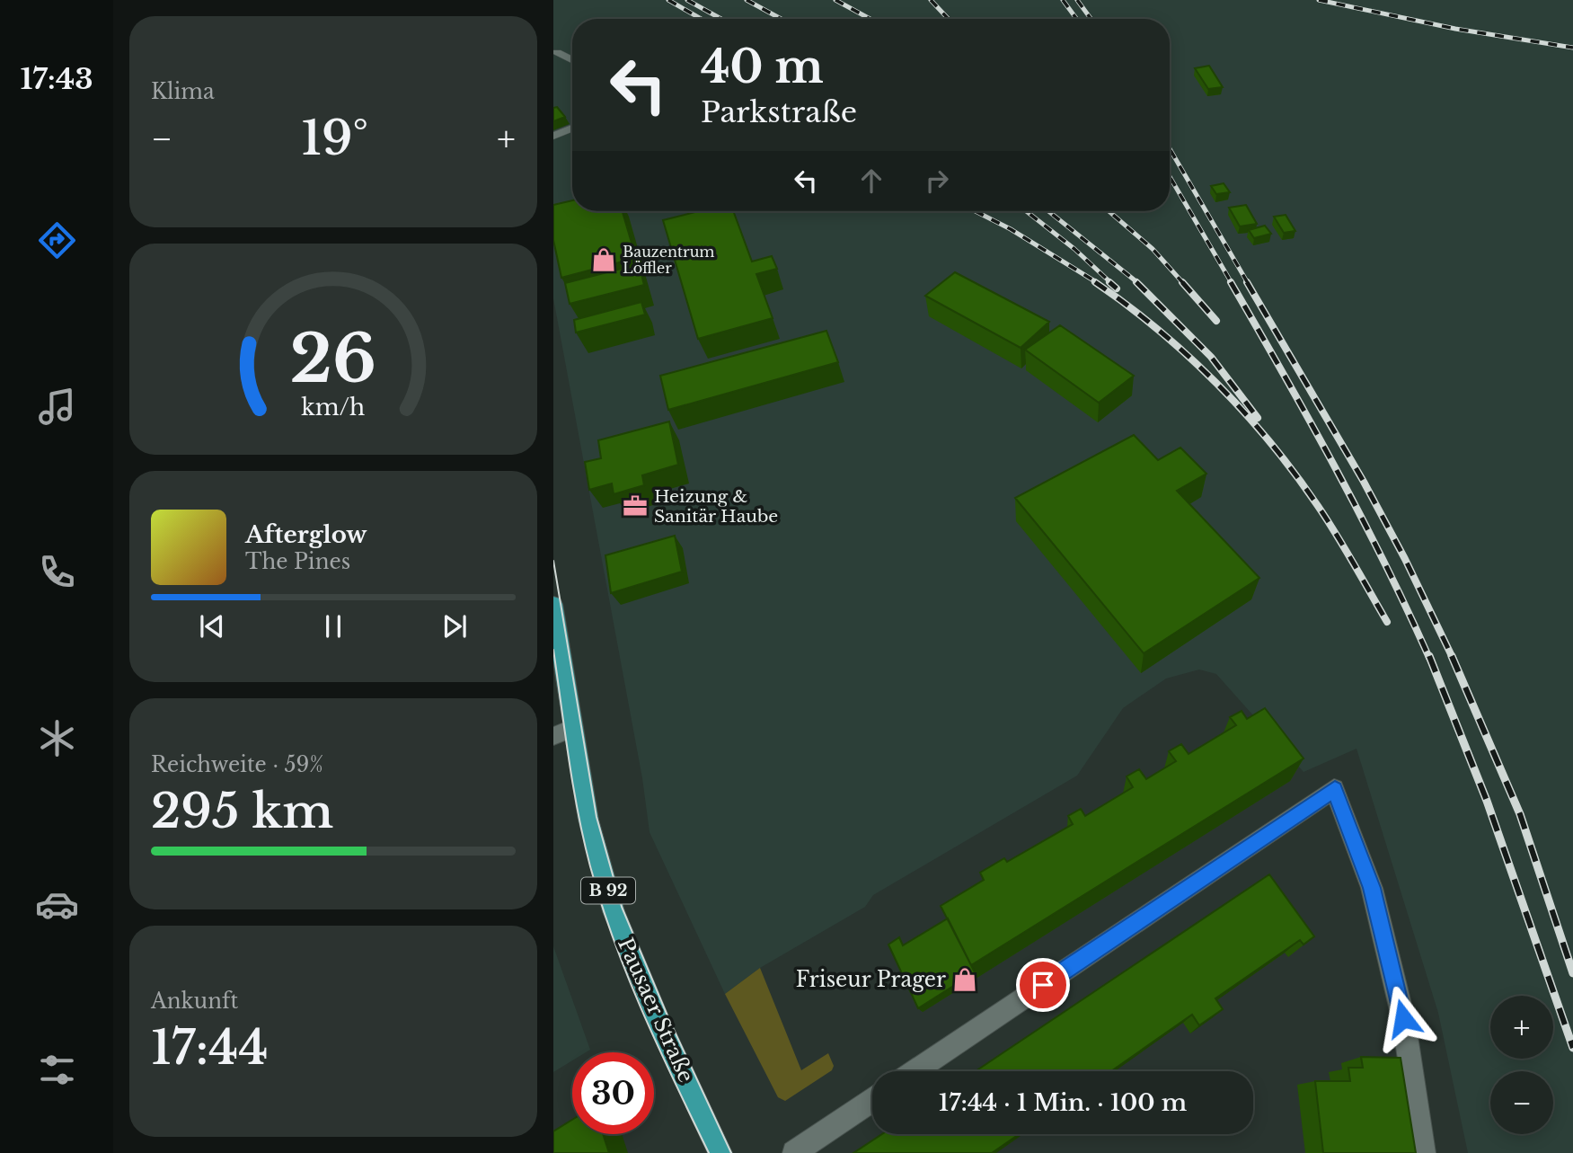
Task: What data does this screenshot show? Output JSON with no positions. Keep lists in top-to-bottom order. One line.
{"streets":{"main road":["B 92","Pausaer Straße"]},"places":{"shop":["Bauzentrum Löffler","Friseur Prager"],"office":["Heizung & Sanitär Haube"]},"page":{"tabs":"17:43","tile":["Klima",["Reichweite · 59%","295 km"],["Ankunft","17:44"]],"turn":["40 m","Parkstraße"],"heat":["−","19°","+"],"song":["Afterglow","The Pines"],"map_buttons":["+","−"],"limit":"30","trip":"17:44 · 1 Min. · 100 m","gauge":["26","km/h"]}}
